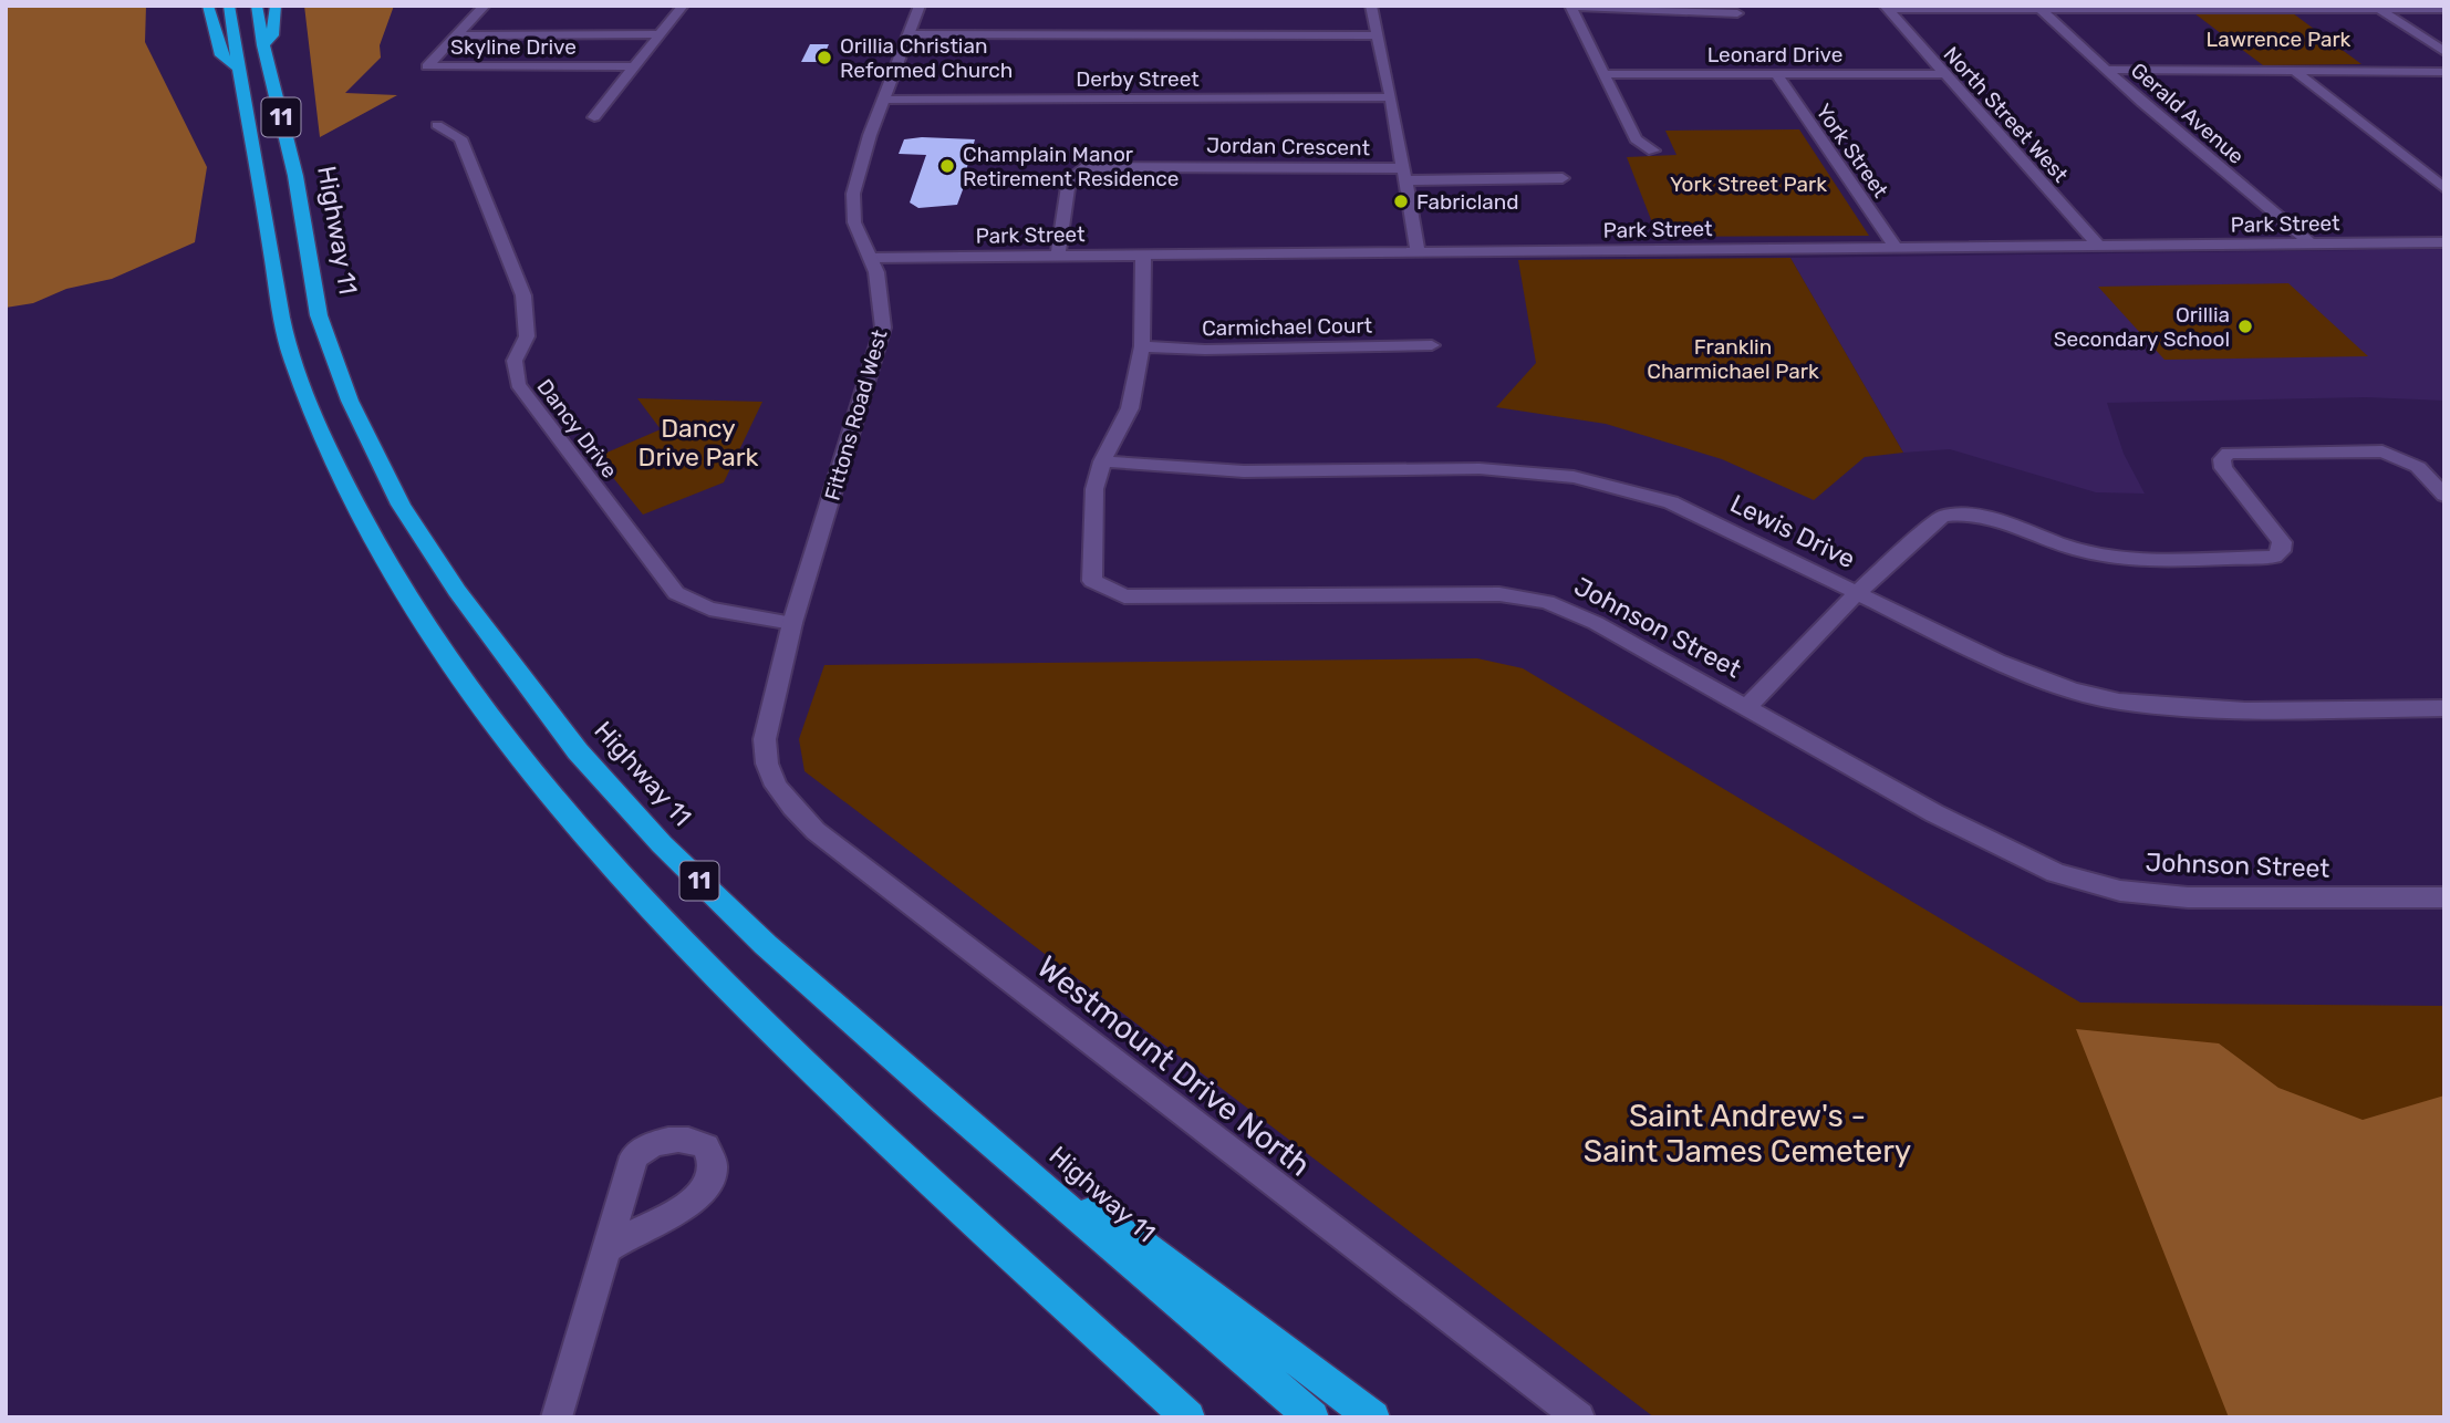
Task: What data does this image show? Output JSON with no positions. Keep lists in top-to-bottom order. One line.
{"streets":{"highway":["11","Highway 11"],"street":["Skyline Drive","Leonard Drive","Derby Street","Gerald Avenue","North Street West","Jordan Crescent","York Street","Park Street","Carmichael Court","Fittons Road West","Dancy Drive","Lewis Drive","Johnson Street","Westmount Drive North"]},"crossings":[["Leonard Drive","North Street West"],["Leonard Drive","York Street"],["Derby Street","Fittons Road West"],["Gerald Avenue","Park Street"],["North Street West","Park Street"],["Jordan Crescent","Park Street"],["York Street","Park Street"],["Park Street","Fittons Road West"],["Park Street","Johnson Street"],["Carmichael Court","Johnson Street"],["Fittons Road West","Dancy Drive"],["Fittons Road West","Westmount Drive North"],["Lewis Drive","Johnson Street"]],"parks":["Lawrence Park","York Street Park","Franklin Charmichael Park","Dancy Drive Park","Saint Andrew's - Saint James Cemetery"],"places":["Orillia Christian Reformed Church","Champlain Manor Retirement Residence","Fabricland","Orillia Secondary School"]}
